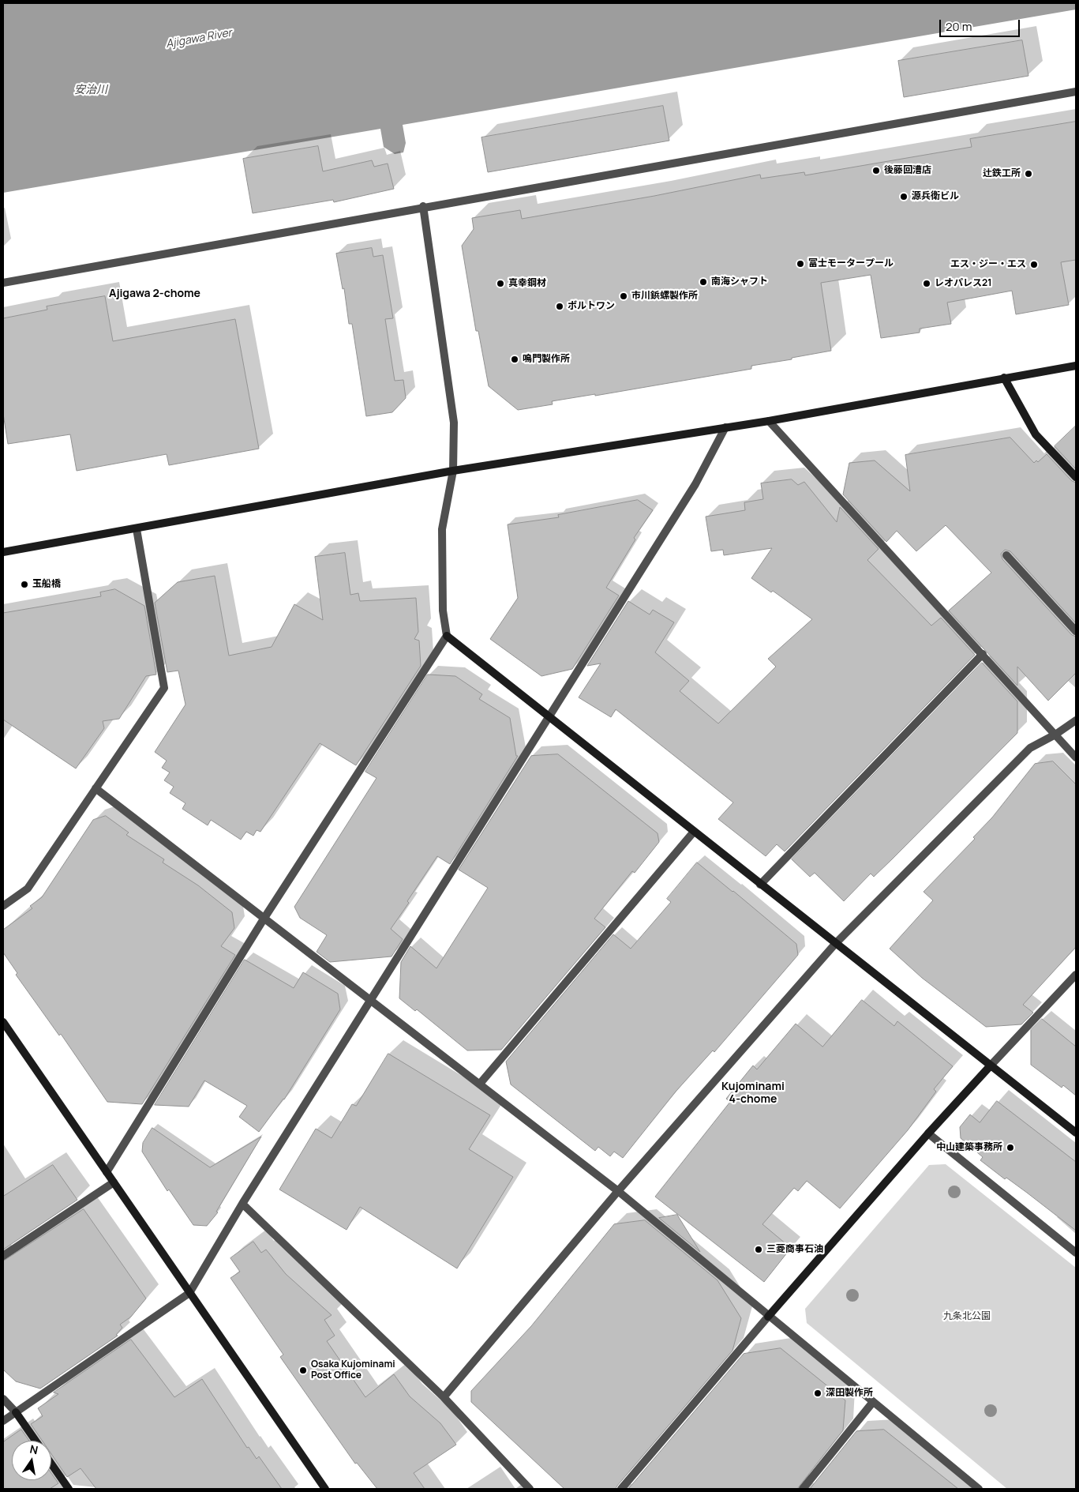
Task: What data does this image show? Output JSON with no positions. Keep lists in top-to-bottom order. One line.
{"districts":["Ajigawa 2-chome","Kujominami 4-chome"],"water":["Ajigawa River","安治川"],"parks":["九条北公園"],"places":["後藤回漕店","辻鉄工所","源兵衛ビル","富士モータープール","エス・ジー・エス","南海シャフト","真幸鋼材","レオパレス21","市川鋲螺製作所","ボルトワン","鳴門製作所","玉船橋","中山建築事務所","三菱商事石油","Osaka Kujominami Post Office","深田製作所"],"scale_bar":"20 m","north":"top"}
